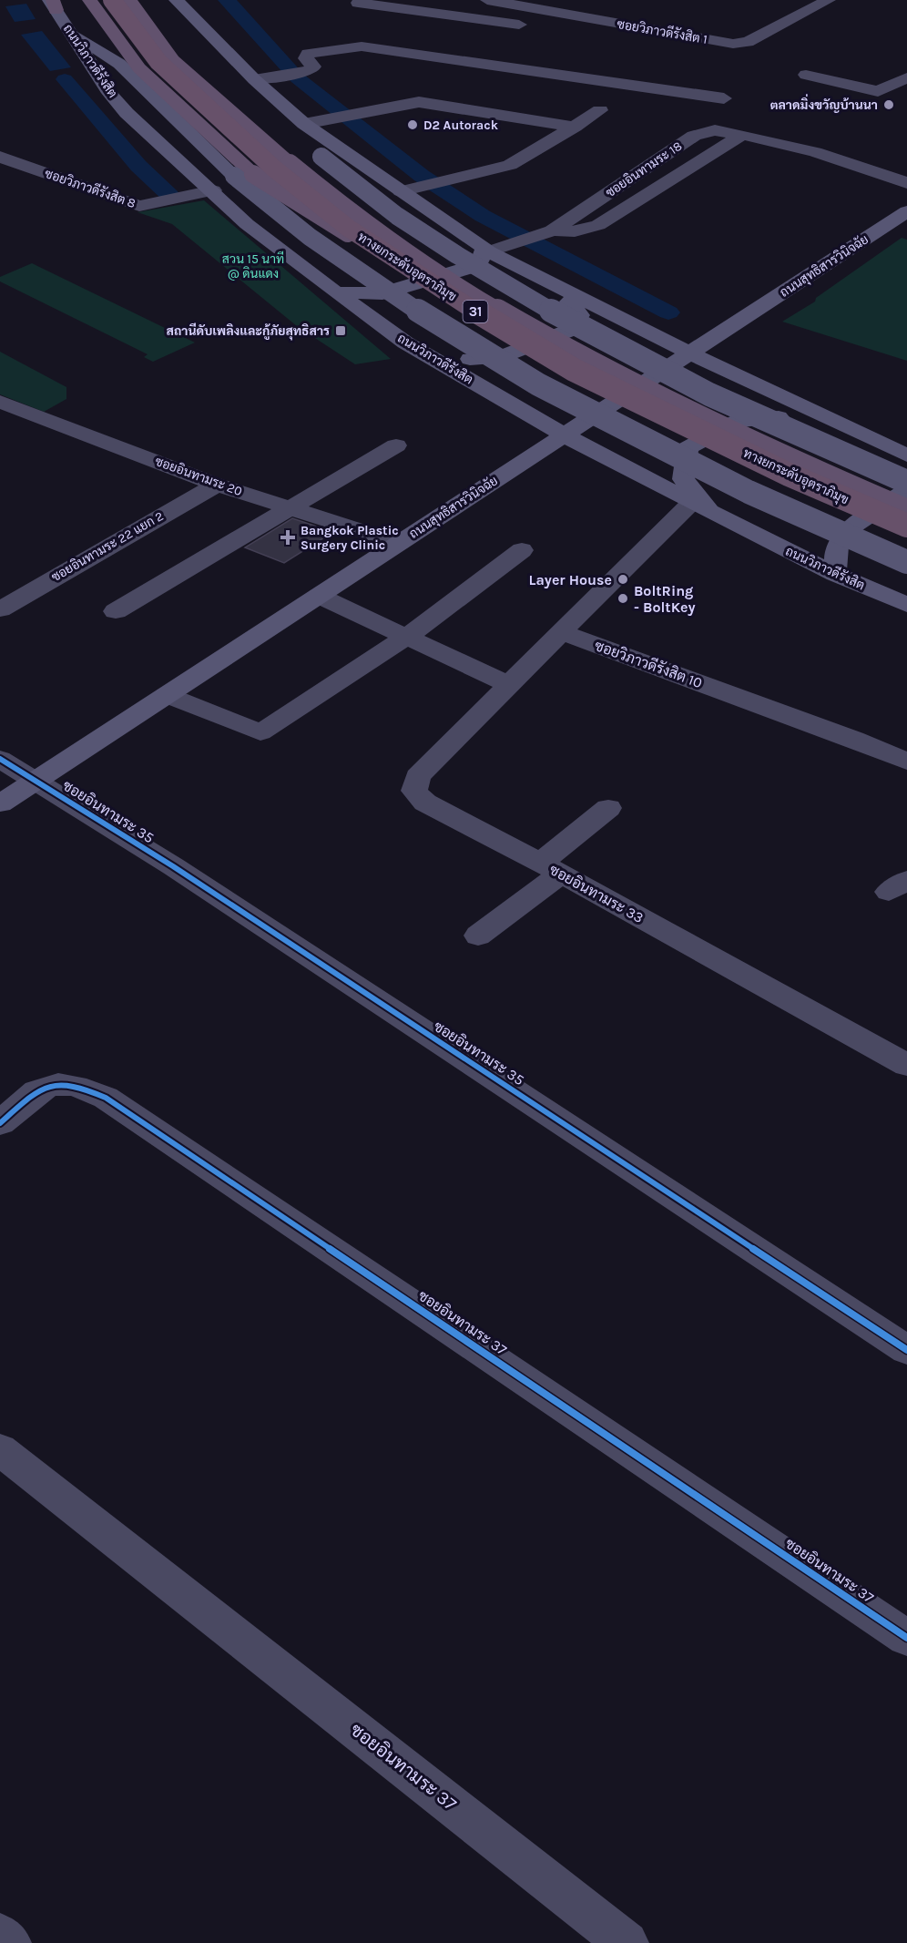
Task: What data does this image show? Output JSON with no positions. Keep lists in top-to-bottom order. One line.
{"streets":{"highway":["ทางยกระดับอุตราภิมุข","31"],"main road":["ถนนวิภาวดีรังสิต","ถนนสุทธิสารวินิจฉัย"],"street":["ซอยวิภาวดีรังสิต 1","ซอยอินทามระ 18","ซอยวิภาวดีรังสิต 8","ซอยอินทามระ 20","ซอยอินทามระ 22 แยก 2","ซอยวิภาวดีรังสิต 10","ซอยอินทามระ 35","ซอยอินทามระ 33","ซอยอินทามระ 37"]},"crossings":[["ถนนวิภาวดีรังสิต","ซอยวิภาวดีรังสิต 8"],["ถนนวิภาวดีรังสิต","ถนนสุทธิสารวินิจฉัย"],["ถนนวิภาวดีรังสิต","31"],["ถนนสุทธิสารวินิจฉัย","ซอยอินทามระ 20"],["ถนนสุทธิสารวินิจฉัย","ซอยอินทามระ 35"],["ซอยอินทามระ 20","ซอยอินทามระ 22 แยก 2"],["ซอยวิภาวดีรังสิต 10","ซอยอินทามระ 33"]],"parks":["สวน 15 นาที @ ดินแดง"],"places":{"other":["ตลาดมิ่งขวัญบ้านนา","D2 Autorack","Layer House","BoltRing - BoltKey"],"transit":["สถานีดับเพลิงและกู้ภัยสุทธิสาร"],"health":["Bangkok Plastic Surgery Clinic"]}}
